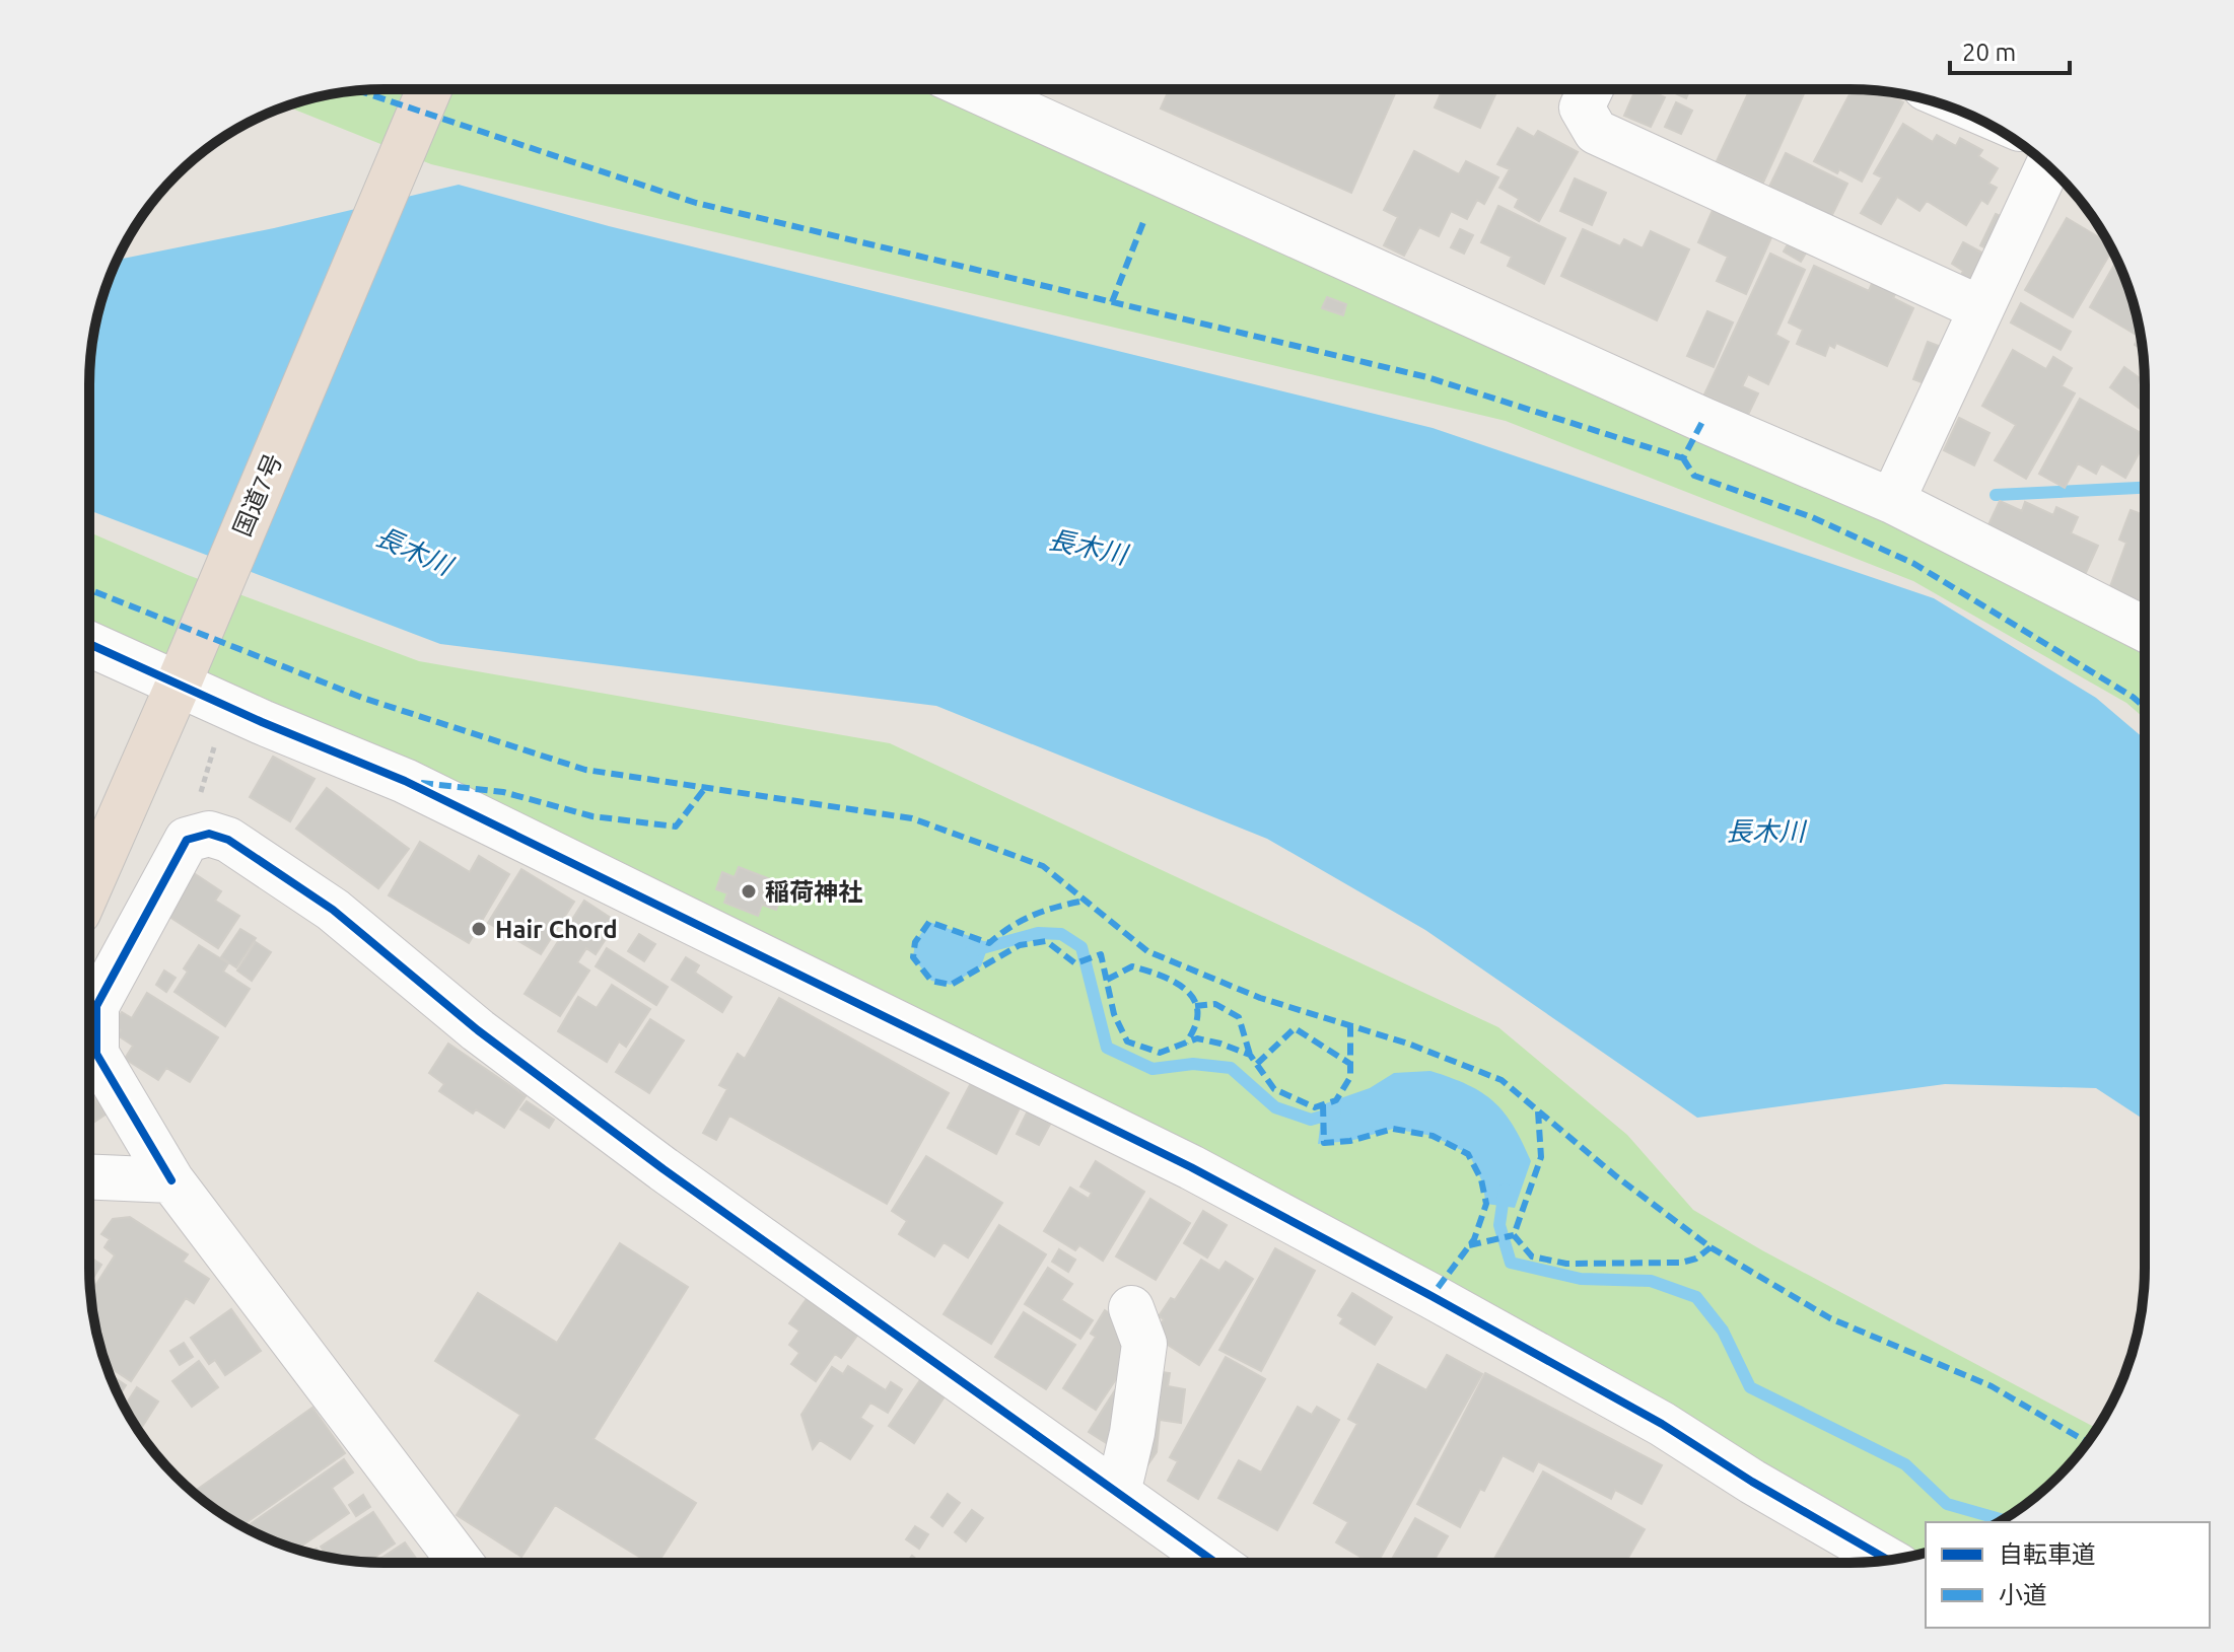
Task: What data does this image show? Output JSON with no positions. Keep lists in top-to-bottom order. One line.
{"streets":{"highway":["国道7号"]},"water":["長木川"],"places":["稲荷神社","Hair Chord"],"legend":["自転車道","小道"],"scale_bar":"20 m"}
